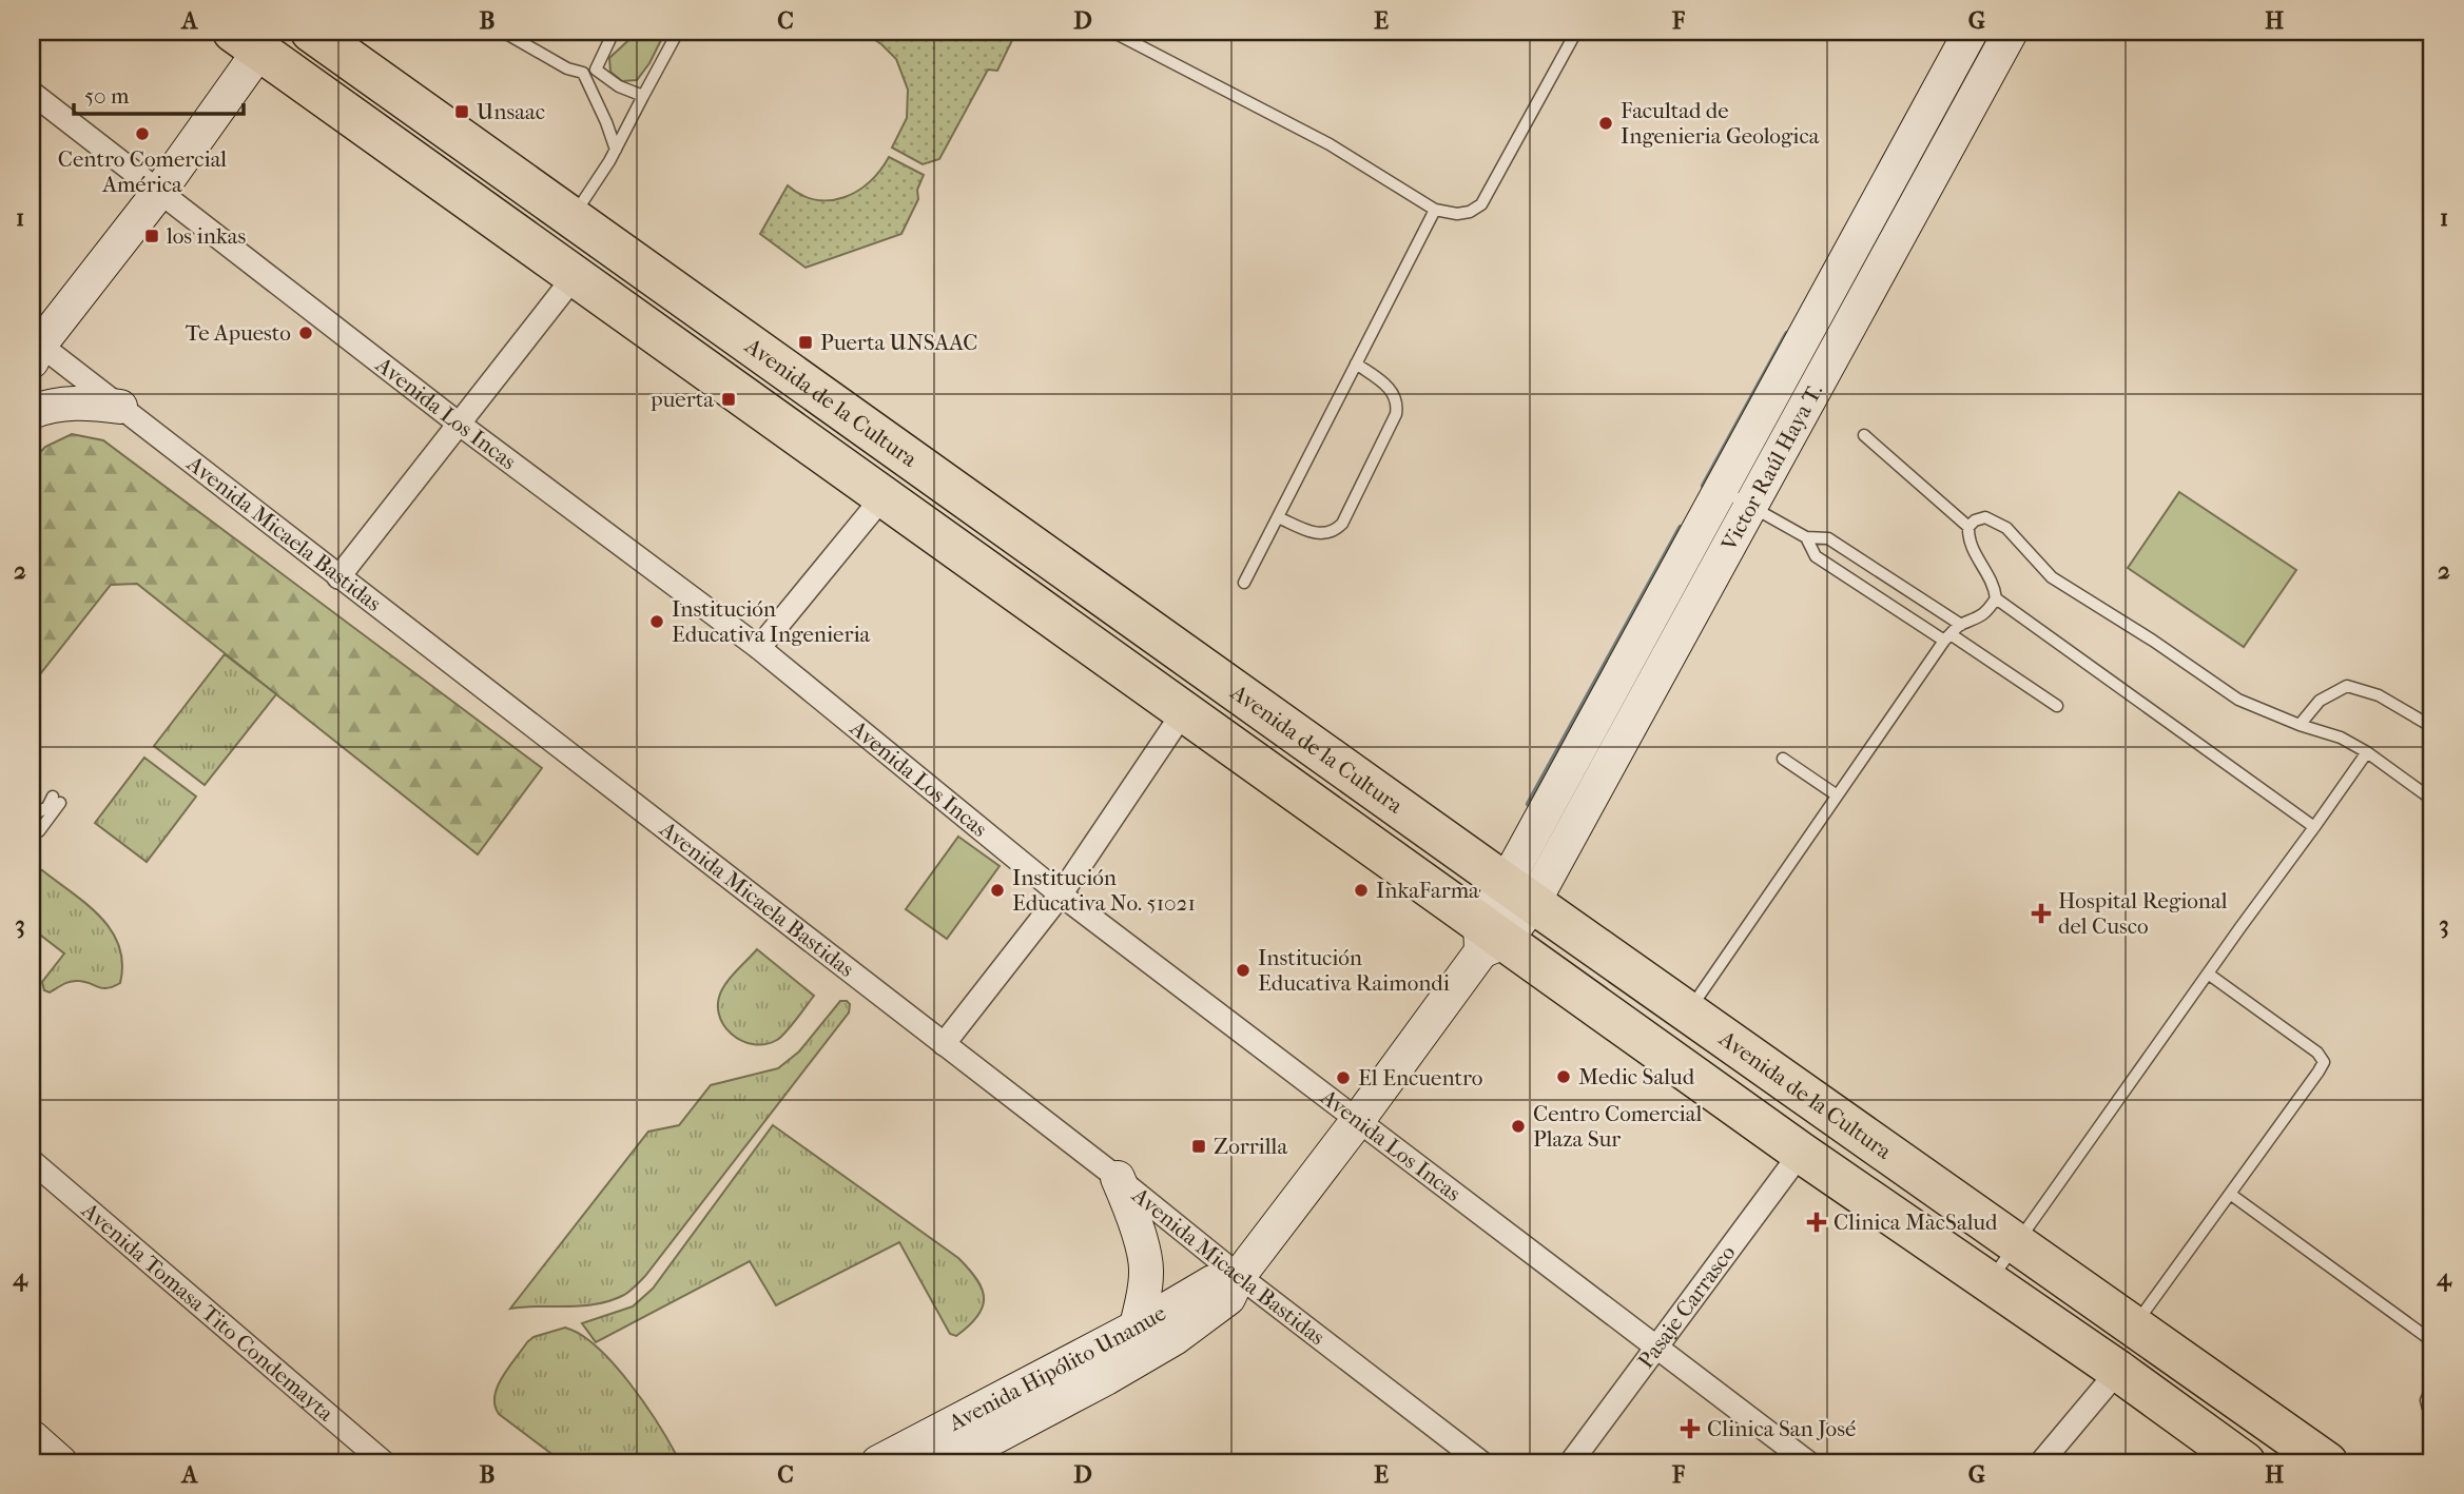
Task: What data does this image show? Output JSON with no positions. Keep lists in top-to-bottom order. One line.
{"streets":{"highway":["Avenida de la Cultura"],"street":["Avenida Los Incas","Victor Raúl Haya T.","Avenida Micaela Bastidas","Pasaje Carrasco","Avenida Tomasa Tito Condemayta","Avenida Hipólito Unanue"]},"crossings":[["Avenida de la Cultura","Victor Raúl Haya T."],["Avenida de la Cultura","Pasaje Carrasco"],["Avenida de la Cultura","Avenida Hipólito Unanue"],["Avenida Los Incas","Pasaje Carrasco"],["Avenida Los Incas","Avenida Hipólito Unanue"],["Victor Raúl Haya T.","Avenida Hipólito Unanue"],["Avenida Micaela Bastidas","Avenida Hipólito Unanue"]],"places":{"transit":["Unsaac","los inkas","Puerta UNSAAC","puerta","Zorrilla"],"other":["Facultad de Ingenieria Geologica","Centro Comercial América","Te Apuesto","Institución Educativa Ingenieria","Institución Educativa No. 51021","InkaFarma","Institución Educativa Raimondi","Medic Salud","El Encuentro","Centro Comercial Plaza Sur"],"health":["Hospital Regional del Cusco","Clinica MacSalud","Clinica San José"]},"scale_bar":"50 m","grid":{"columns":["A","B","C","D","E","F","G","H"],"rows":["1","2","3","4"]}}
